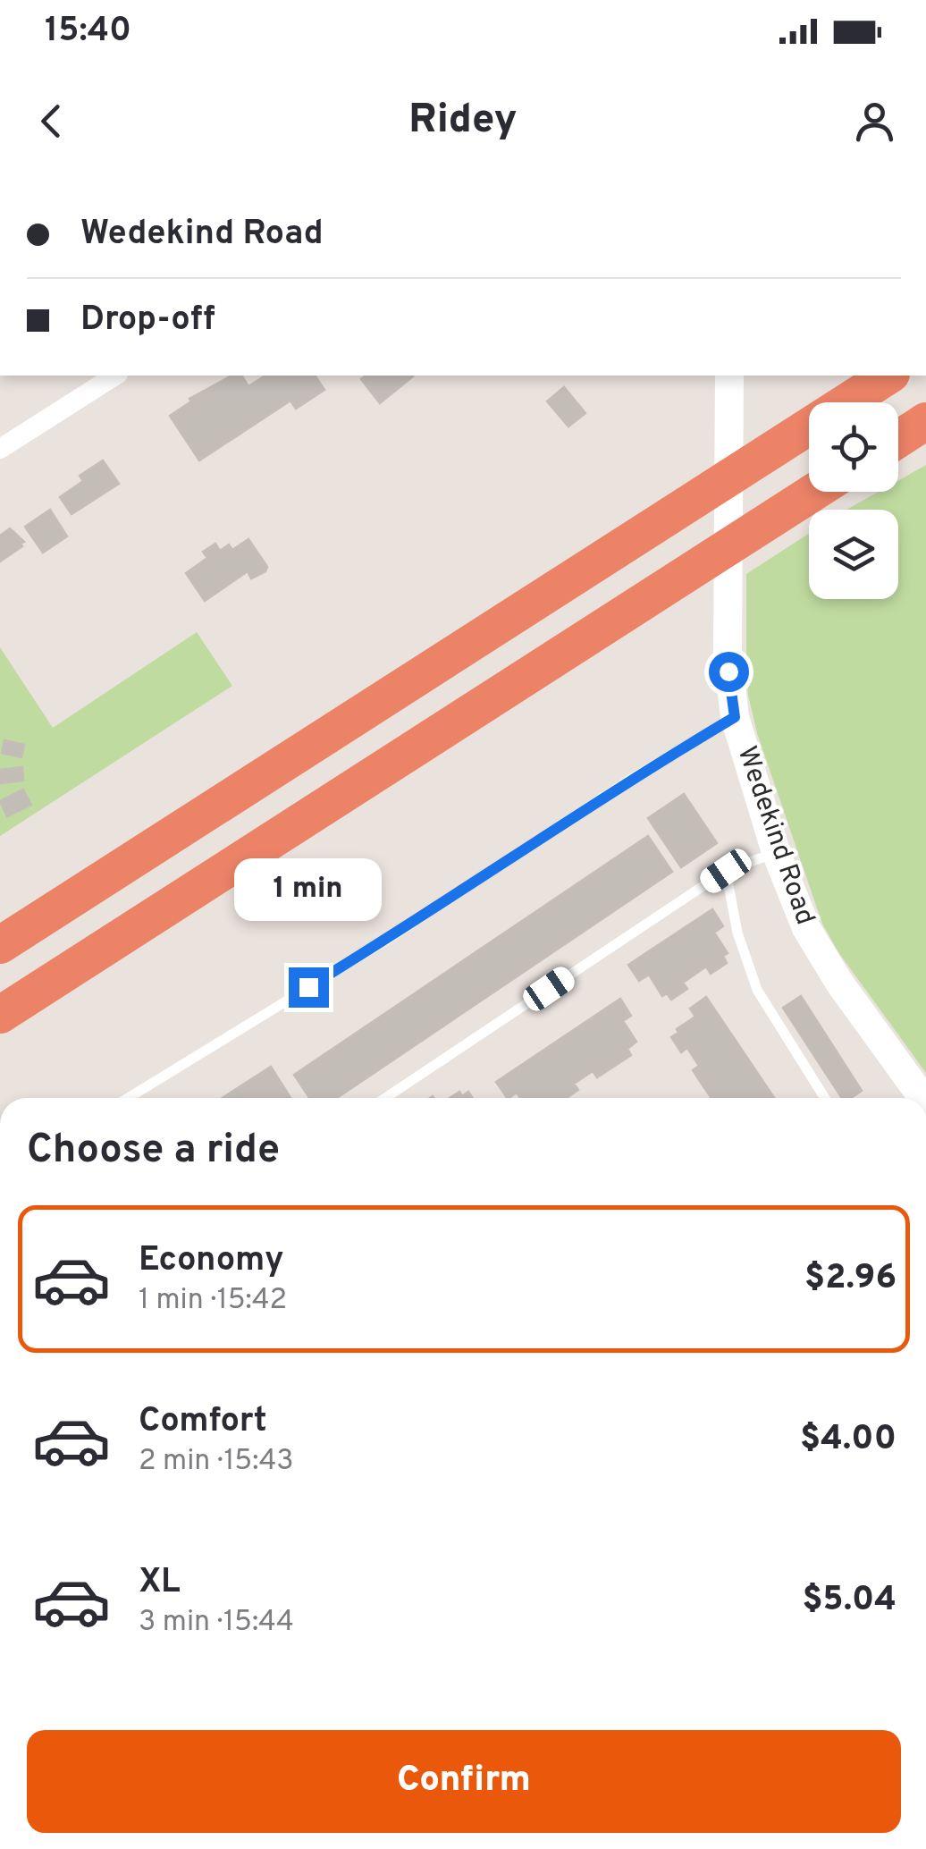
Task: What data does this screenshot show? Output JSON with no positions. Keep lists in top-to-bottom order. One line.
{"streets":{"street":["Wedekind Road"]},"page":{"status":"15:40","header":"Ridey","banner":["Wedekind Road","Drop-off"],"bubble":"1 min","heading":"Choose a ride","list":[{"name":"Economy","note":"1 min · 15:42","value":"$2.96"},{"name":"Comfort","note":"2 min · 15:43","value":"$4.00"},{"name":"XL","note":"3 min · 15:44","value":"$5.04"}],"buttons":"Confirm"}}
